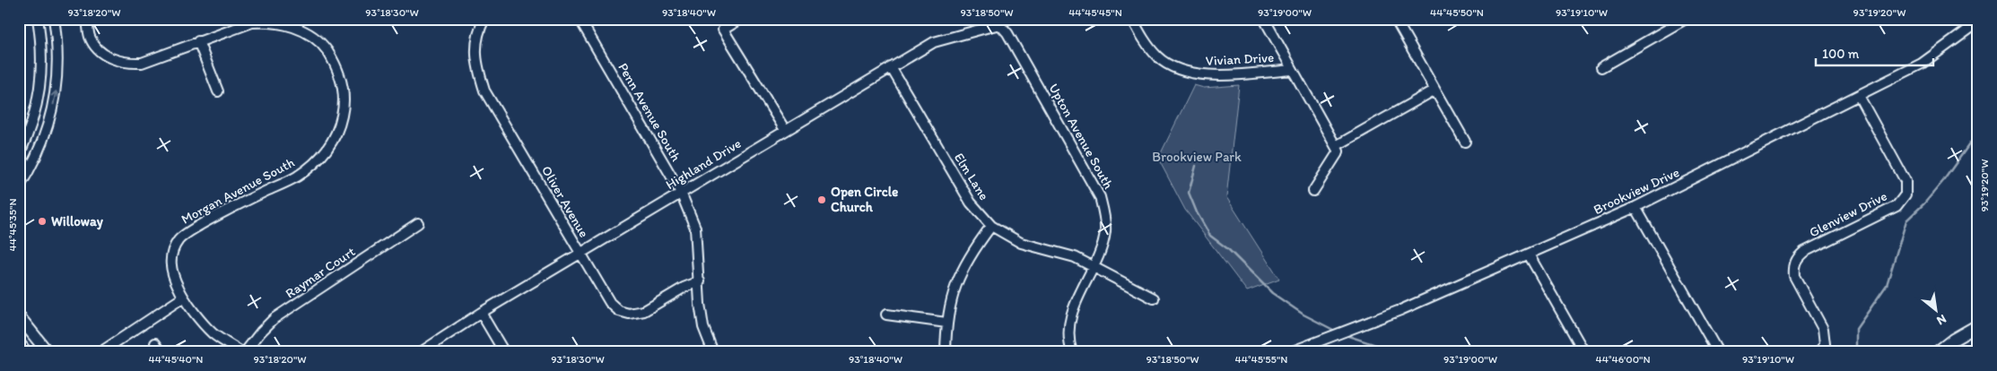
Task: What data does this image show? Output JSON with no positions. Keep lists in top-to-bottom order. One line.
{"streets":{"street":["Vivian Drive","Penn Avenue South","Upton Avenue South","Highland Drive","Elm Lane","Morgan Avenue South","Brookview Drive","Oliver Avenue","Glenview Drive","Raymar Court"]},"crossings":[["Penn Avenue South","Highland Drive"],["Penn Avenue South","Oliver Avenue"],["Upton Avenue South","Highland Drive"],["Upton Avenue South","Elm Lane"],["Highland Drive","Elm Lane"],["Highland Drive","Oliver Avenue"],["Brookview Drive","Glenview Drive"]],"parks":["Brookview Park"],"places":["Open Circle Church","Willoway"],"scale_bar":"100 m","north":"bottom right","coordinates":["93°18'20\"W","93°18'30\"W","93°18'40\"W","93°18'50\"W","44°45'45\"N","93°19'00\"W","44°45'50\"N","93°19'10\"W","93°19'20\"W","44°45'35\"N","44°45'40\"N","44°45'55\"N","44°46'00\"N"]}
